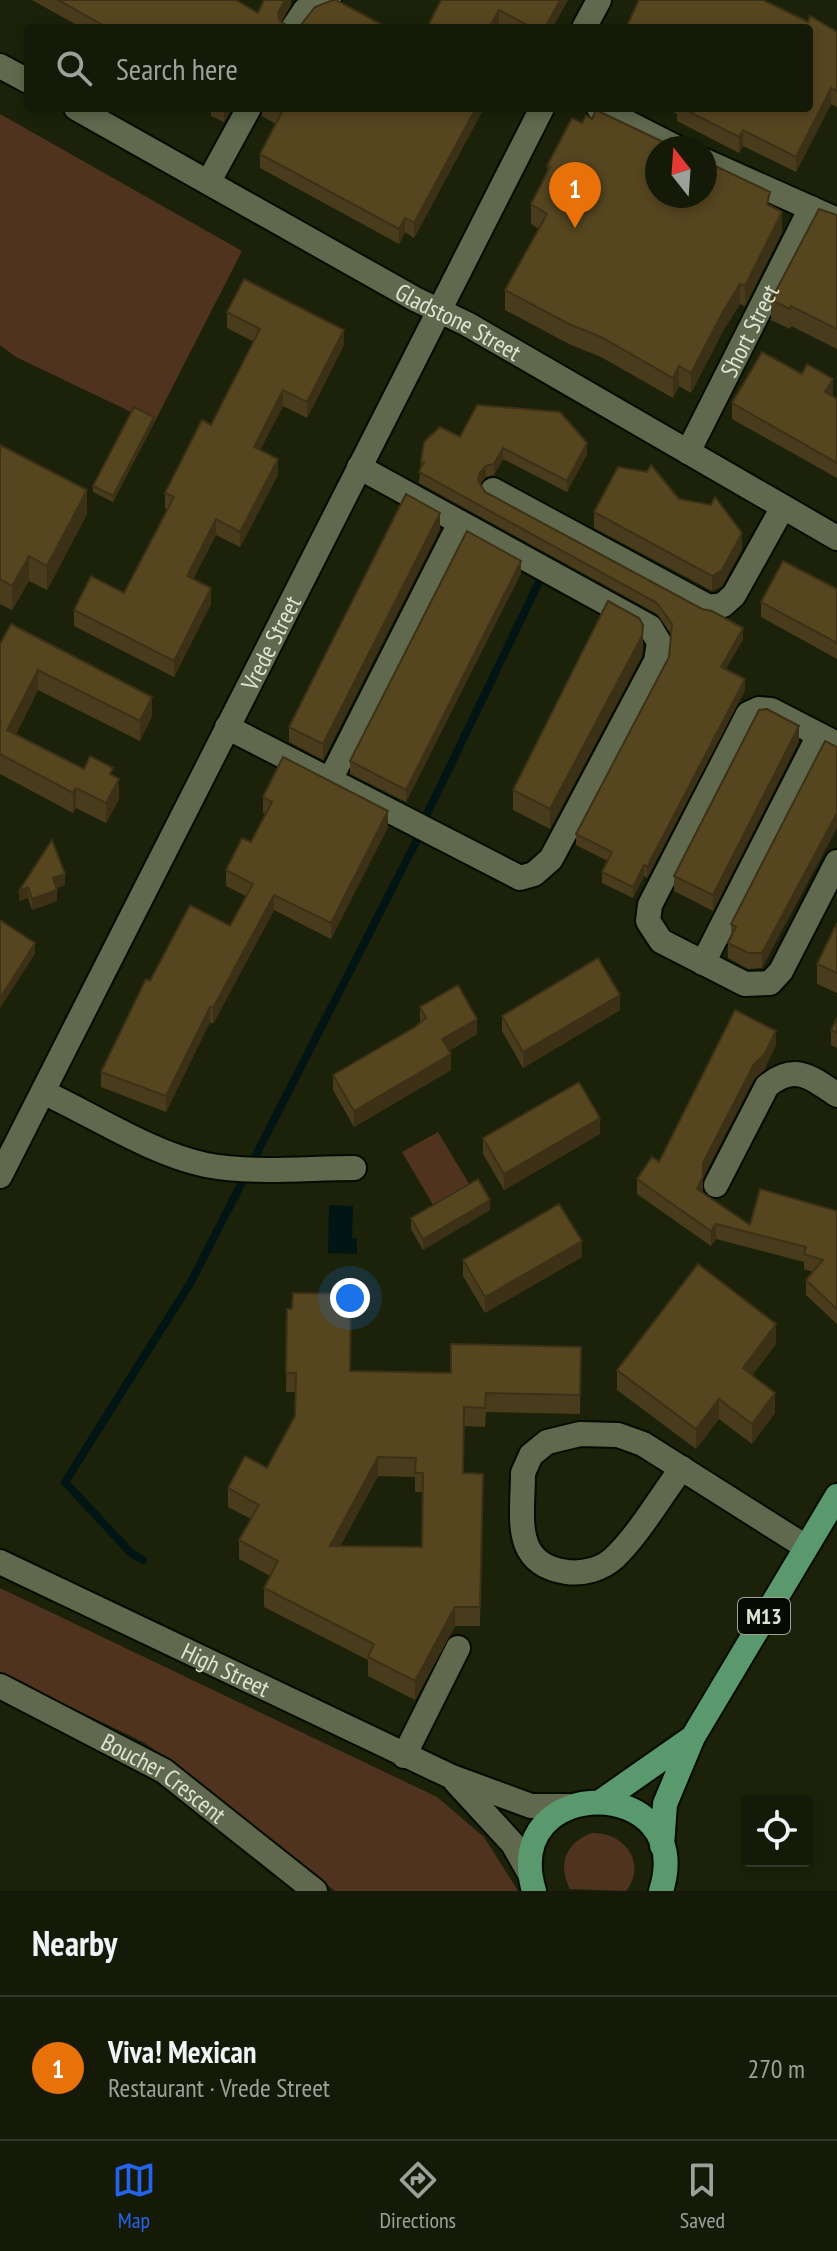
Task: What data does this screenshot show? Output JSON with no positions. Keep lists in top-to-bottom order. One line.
{"streets":{"main road":["M13"],"street":["Gladstone Street","Short Street","Vrede Street","High Street","Boucher Crescent"]},"crossings":[["Gladstone Street","Short Street"],["Gladstone Street","Vrede Street"],["M13","High Street"]],"north":"top","page":{"search":"Search here","pins":"1","heading":"Nearby","list":[{"mark":"1","name":"Viva! Mexican","note":"Restaurant · Vrede Street","value":"270 m"}],"nav":["Map","Directions","Saved"]}}
